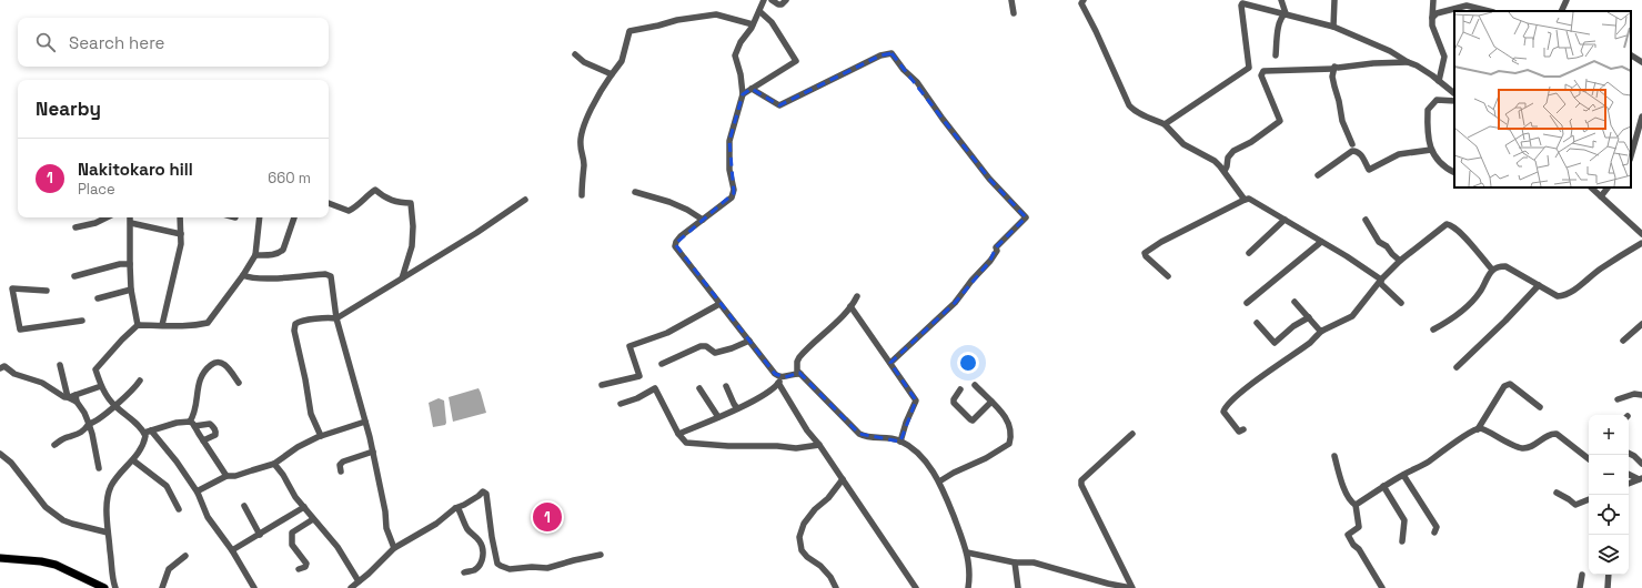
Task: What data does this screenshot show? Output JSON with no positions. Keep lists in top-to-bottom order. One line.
{"page":{"search":"Search here","heading":"Nearby","list":[{"mark":"1","name":"Nakitokaro hill","note":"Place","value":"660 m"}],"map_buttons":["+","−"],"pins":"1"}}
